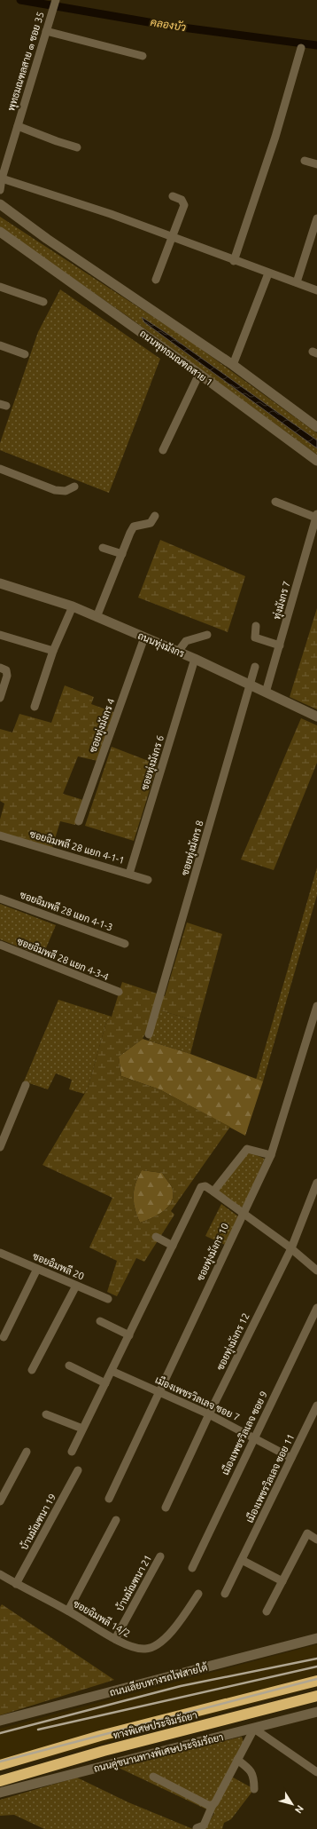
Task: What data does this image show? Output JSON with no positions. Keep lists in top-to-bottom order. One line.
{"streets":{"highway":["ทางพิเศษประจิมรัถยา"],"main road":["ถนนพุทธมณฑลสาย 1","ถนนทุ่งมังกร","ถนนเลียบทางรถไฟสายใต้","ถนนคู่ขนานทางพิเศษประจิมรัถยา"],"street":["พุทธมณฑลสาย ๑ ซอย 35","ทุ่งมังกร 7","ซอยทุ่งมังกร 4","ซอยทุ่งมังกร 6","ซอยฉิมพลี 28 แยก 4-1-1","ซอยทุ่งมังกร 8","ซอยฉิมพลี 28 แยก 4-1-3","ซอยฉิมพลี 28 แยก 4-3-4","ซอยทุ่งมังกร 10","ซอยฉิมพลี 20","ซอยทุ่งมังกร 12","เมืองเพชรวิลเลจ ซอย 7","เมืองเพชรวิลเลจ ซอย 9","เมืองเพชรวิลเลจ ซอย 11","บ้านมัณฑนา 19","บ้านมัณฑนา 21","ซอยฉิมพลี 14/2"]},"crossings":[["ทุ่งมังกร 7","ถนนทุ่งมังกร"],["ถนนทุ่งมังกร","ซอยทุ่งมังกร 4"],["ถนนทุ่งมังกร","ซอยทุ่งมังกร 6"],["ถนนทุ่งมังกร","ซอยทุ่งมังกร 8"],["ซอยทุ่งมังกร 6","ซอยฉิมพลี 28 แยก 4-1-1"],["ซอยทุ่งมังกร 10","เมืองเพชรวิลเลจ ซอย 7"],["ซอยทุ่งมังกร 12","เมืองเพชรวิลเลจ ซอย 7"],["เมืองเพชรวิลเลจ ซอย 7","เมืองเพชรวิลเลจ ซอย 9"],["เมืองเพชรวิลเลจ ซอย 7","เมืองเพชรวิลเลจ ซอย 11"],["บ้านมัณฑนา 19","ซอยฉิมพลี 14/2"],["บ้านมัณฑนา 21","ซอยฉิมพลี 14/2"]],"water":["คลองบัว"],"north":"bottom right"}
